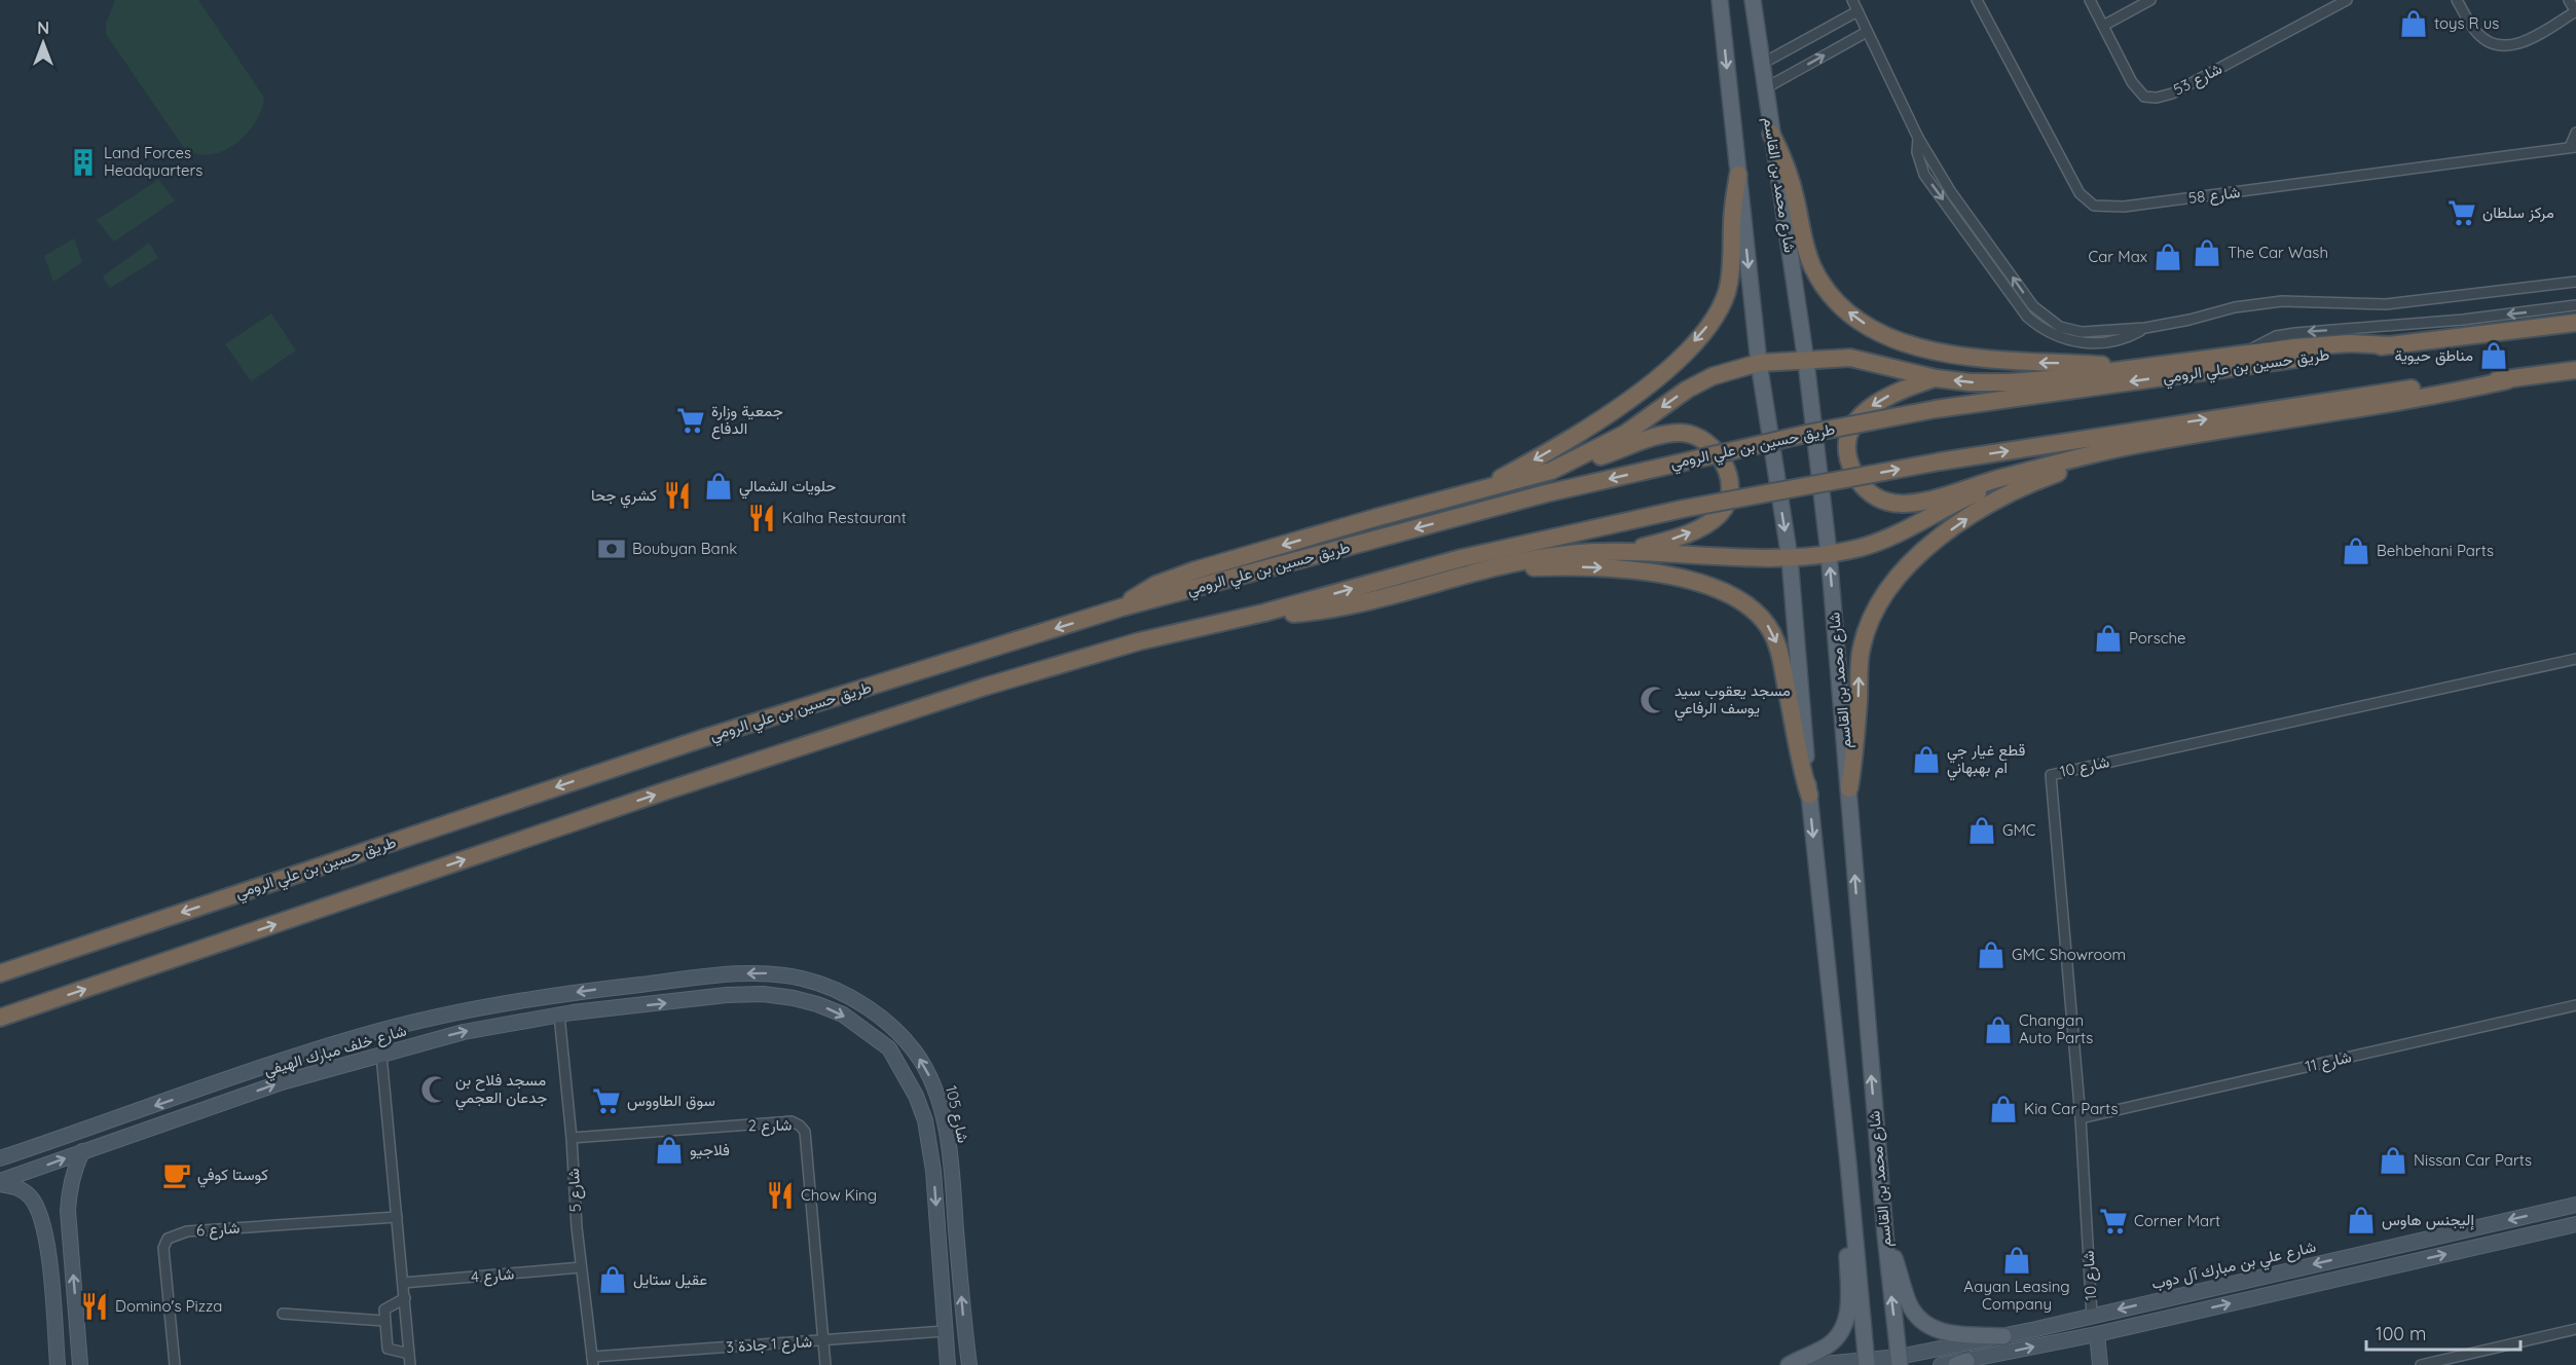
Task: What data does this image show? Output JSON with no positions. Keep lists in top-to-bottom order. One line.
{"streets":{"highway":["طريق حسين بن علي الرومي"],"main road":["شارع محمد بن القاسم"],"street":["شارع 53","شارع 58","شارع 10","شارع خلف مبارك الهيفي","شارع 11","شارع 105","شارع 2","شارع 5","شارع 6","شارع علي بن مبارك آل دوب","شارع 4","شارع 1 جادة 3"]},"crossings":[["شارع محمد بن القاسم","شارع علي بن مبارك آل دوب"],["شارع 10","شارع 11"],["شارع 10","شارع علي بن مبارك آل دوب"],["شارع خلف مبارك الهيفي","شارع 105"],["شارع خلف مبارك الهيفي","شارع 5"],["شارع 2","شارع 5"],["شارع 2","شارع 1 جادة 3"],["شارع 5","شارع 4"],["شارع 5","شارع 1 جادة 3"]],"one_way":["شارع 105"],"places":{"shop":["toys R us","The Car Wash","Car Max","مناطق حيوية","حلويات الشمالي","Behbehani Parts","Porsche","قطع غيار جي ام بهبهاني","GMC","GMC Showroom","Changan Auto Parts","Kia Car Parts","فلاجيو","Nissan Car Parts","إليجنس هاوس","Aayan Leasing Company","عقيل ستايل"],"building":["Land Forces Headquarters"],"supermarket":["مركز سلطان","جمعية وزارة الدفاع","سوق الطاووس","Corner Mart"],"restaurant":["كشري جحا","Kalha Restaurant","Chow King","Domino's Pizza"],"bank":["Boubyan Bank"],"mosque":["مسجد يعقوب سيد يوسف الرفاعي","مسجد فلاح بن جدعان العجمي"],"cafe":["كوستا كوفي"]},"scale_bar":"100 m","north":"top"}
